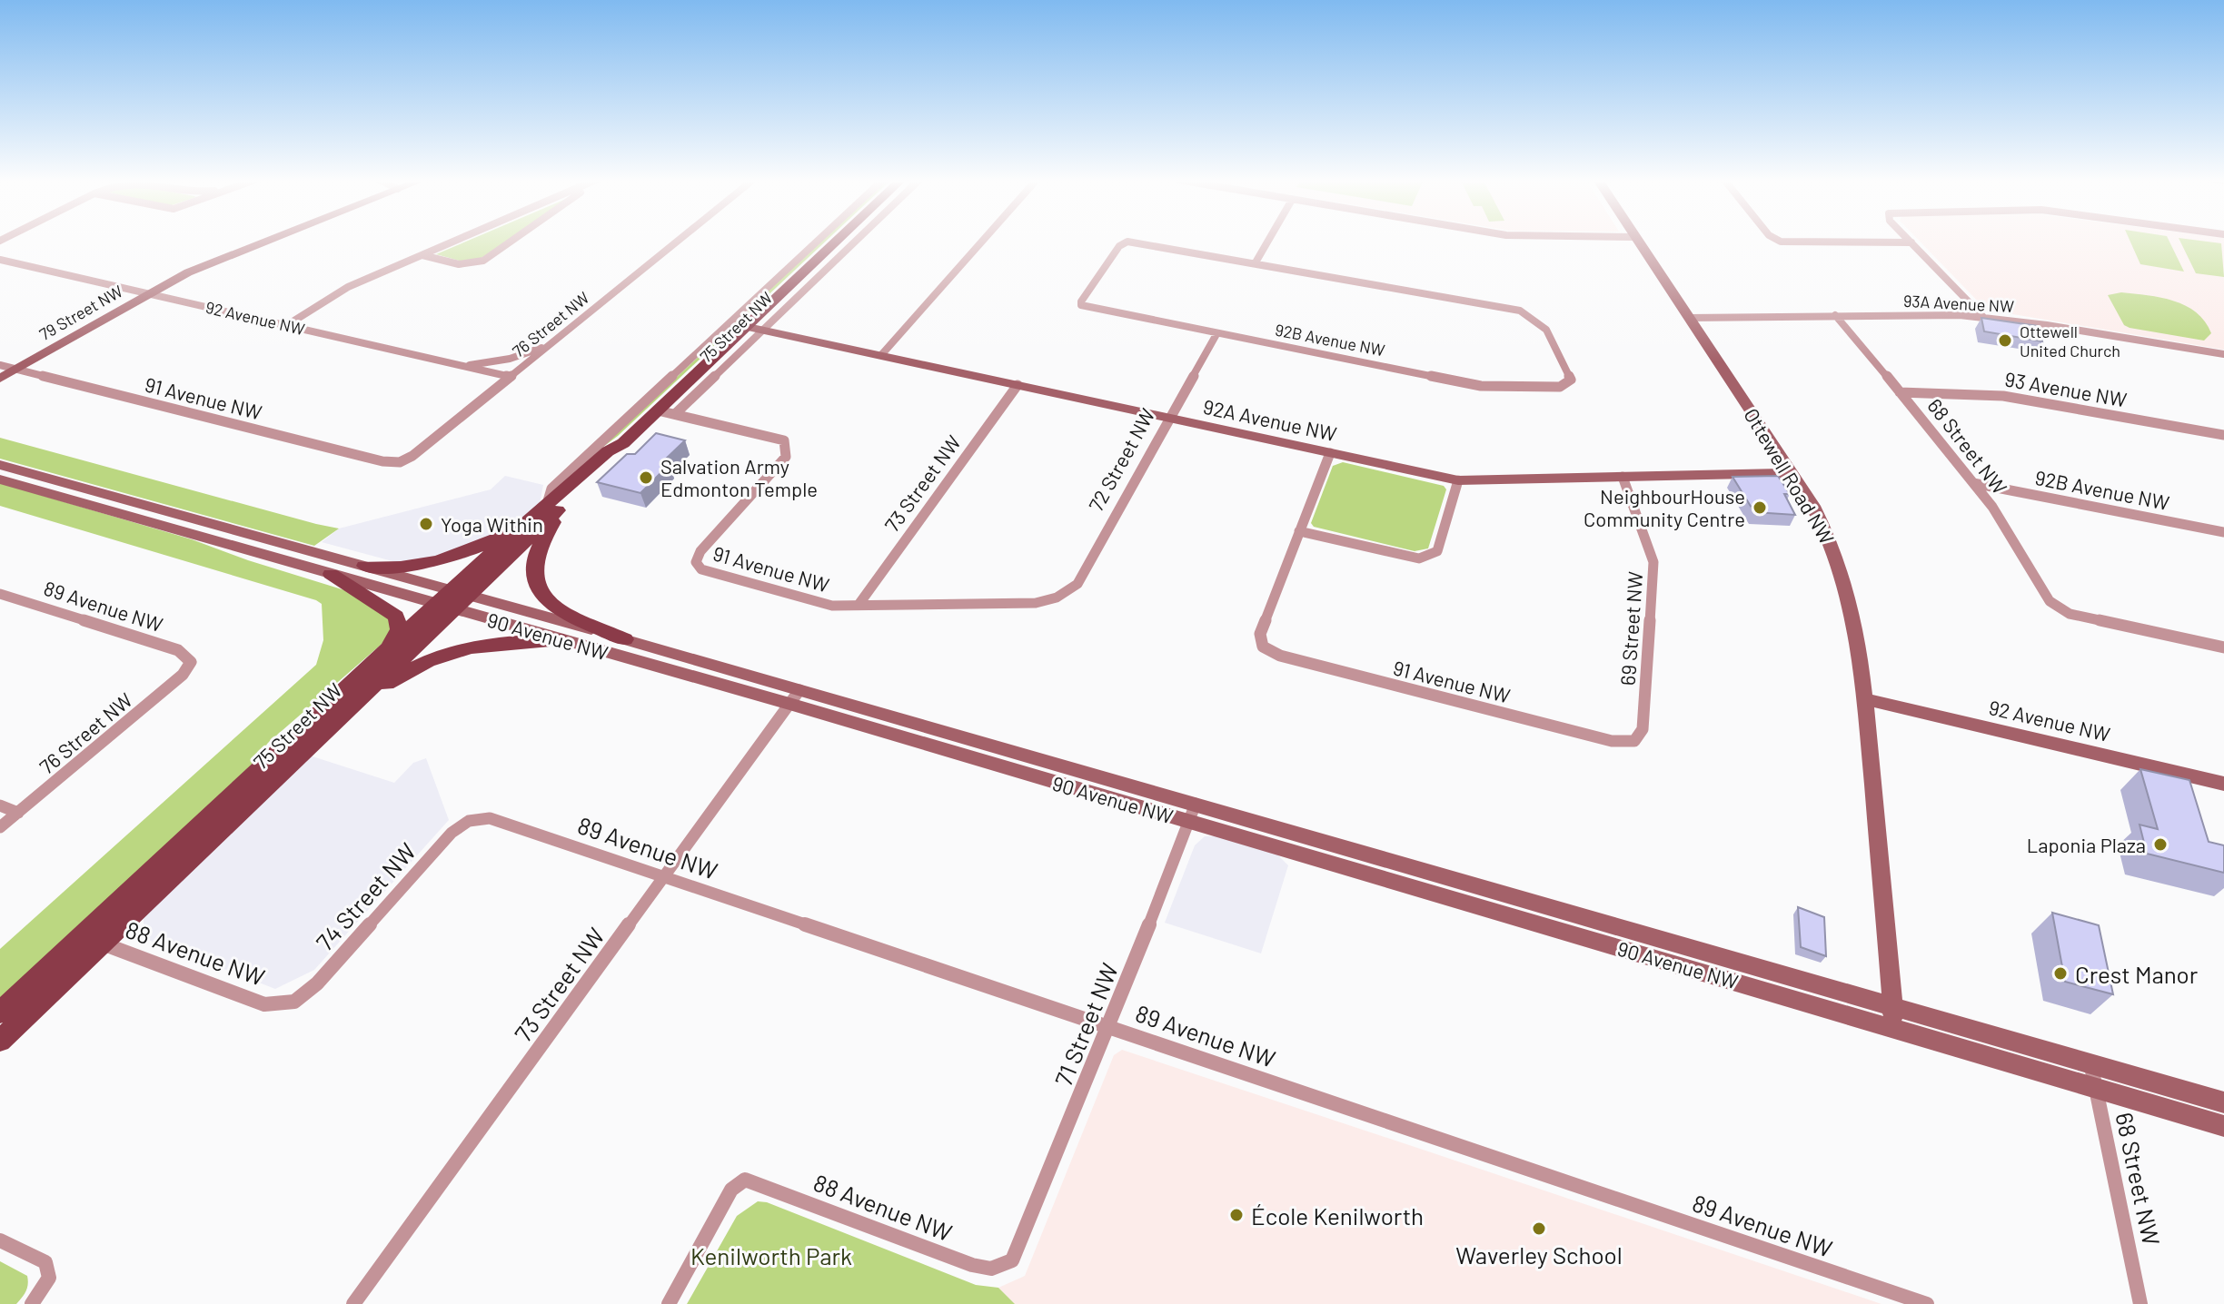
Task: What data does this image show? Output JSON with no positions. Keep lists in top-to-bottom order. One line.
{"streets":{"main road":["79 Street NW","92 Avenue NW","75 Street NW","92A Avenue NW","Ottewell Road NW","90 Avenue NW"],"street":["93A Avenue NW","76 Street NW","92B Avenue NW","93 Avenue NW","91 Avenue NW","68 Street NW","72 Street NW","73 Street NW","89 Avenue NW","69 Street NW","74 Street NW","88 Avenue NW","71 Street NW"]},"crossings":[["93A Avenue NW","68 Street NW"],["93A Avenue NW","Ottewell Road NW"],["79 Street NW","92 Avenue NW"],["79 Street NW","91 Avenue NW"],["92 Avenue NW","76 Street NW"],["92 Avenue NW","Ottewell Road NW"],["76 Street NW","91 Avenue NW"],["76 Street NW","89 Avenue NW"],["75 Street NW","91 Avenue NW"],["75 Street NW","92A Avenue NW"],["75 Street NW","90 Avenue NW"],["75 Street NW","88 Avenue NW"],["92B Avenue NW","68 Street NW"],["92B Avenue NW","72 Street NW"],["93 Avenue NW","68 Street NW"],["91 Avenue NW","72 Street NW"],["91 Avenue NW","73 Street NW"],["91 Avenue NW","69 Street NW"],["92A Avenue NW","72 Street NW"],["92A Avenue NW","Ottewell Road NW"],["92A Avenue NW","73 Street NW"],["92A Avenue NW","69 Street NW"],["68 Street NW","90 Avenue NW"],["Ottewell Road NW","90 Avenue NW"],["73 Street NW","89 Avenue NW"],["73 Street NW","90 Avenue NW"],["89 Avenue NW","74 Street NW"],["89 Avenue NW","71 Street NW"],["90 Avenue NW","71 Street NW"],["74 Street NW","88 Avenue NW"],["88 Avenue NW","71 Street NW"]],"parks":["Kenilworth Park"],"places":["Ottewell United Church","Salvation Army Edmonton Temple","NeighbourHouse Community Centre","Yoga Within","Laponia Plaza","Crest Manor","École Kenilworth","Waverley School"]}
